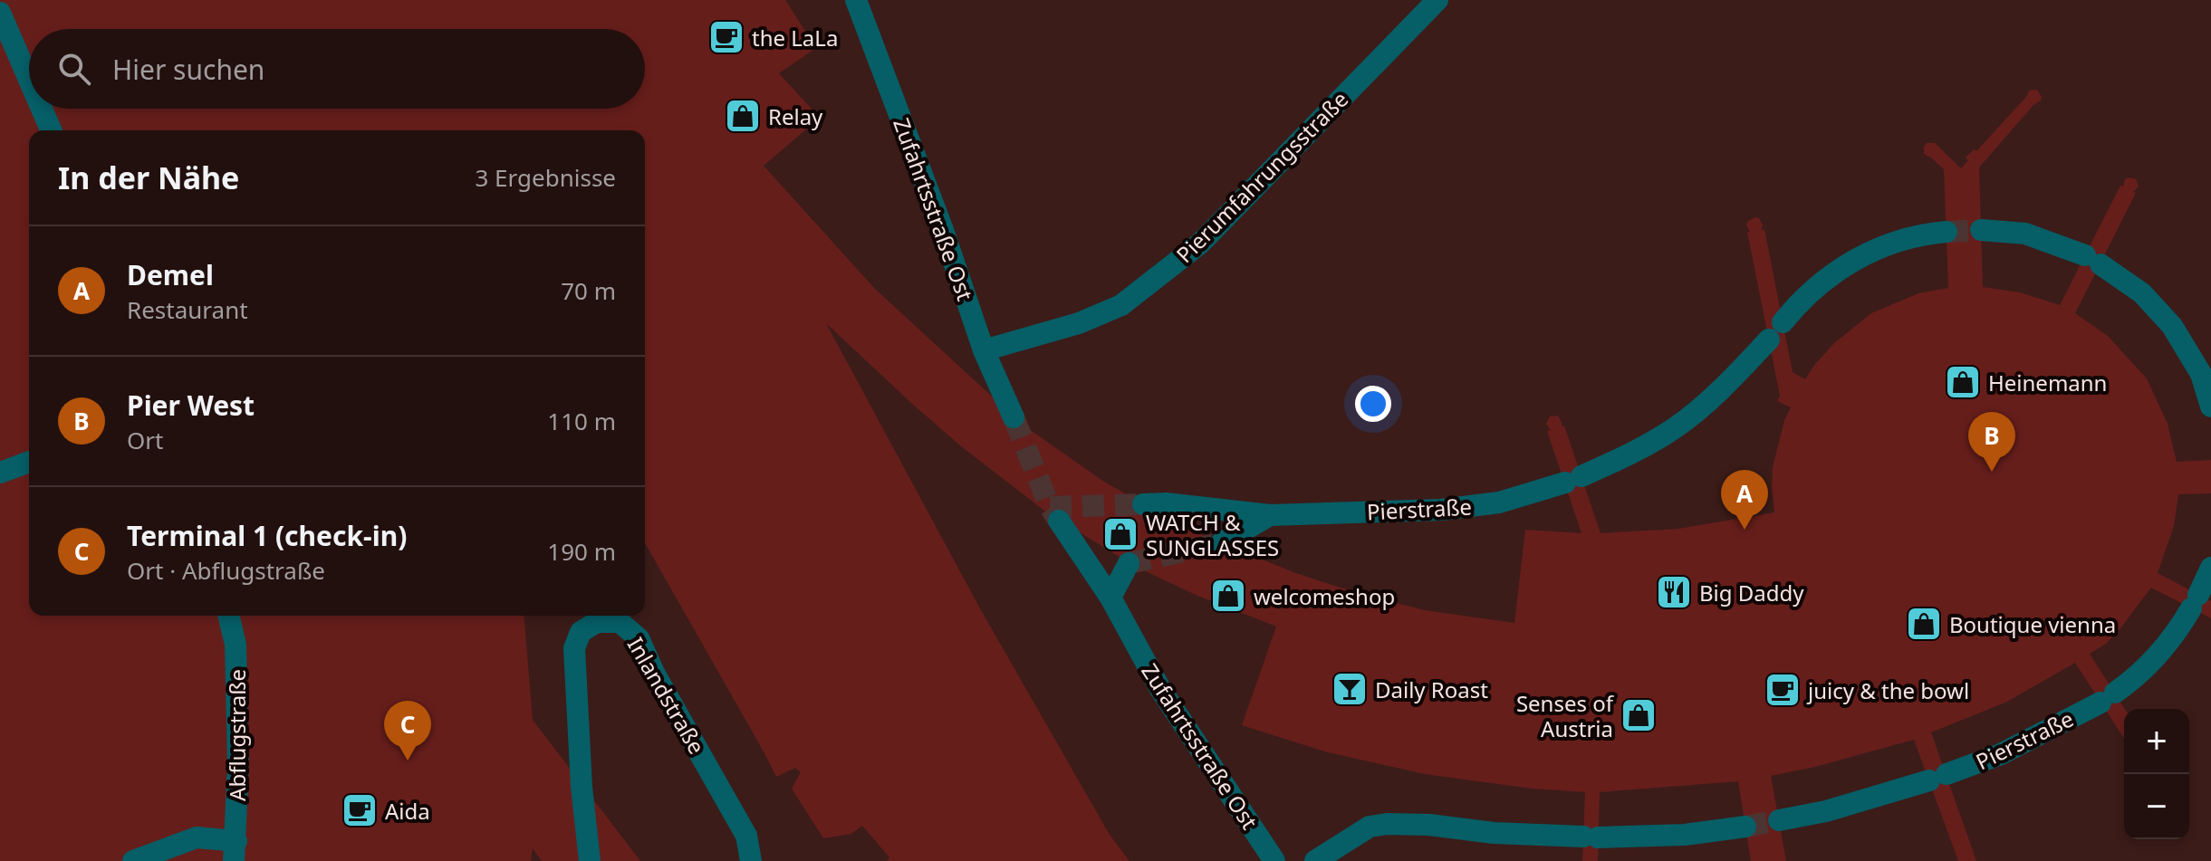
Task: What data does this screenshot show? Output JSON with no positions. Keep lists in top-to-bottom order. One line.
{"streets":{"street":["Pierumfahrungsstraße","Zufahrtsstraße Ost","Pierstraße","Inlandstraße","Abflugstraße"]},"crossings":[["Pierumfahrungsstraße","Zufahrtsstraße Ost"]],"places":{"cafe":["the LaLa","juicy & the bowl","Aida"],"shop":["Relay","Heinemann","WATCH & SUNGLASSES","welcomeshop","Boutique vienna","Senses of Austria"],"restaurant":["Big Daddy"],"bar":["Daily Roast"]},"page":{"search":"Hier suchen","heading":["In der Nähe","3 Ergebnisse"],"list":[{"mark":"A","name":"Demel","note":"Restaurant","value":"70 m"},{"mark":"B","name":"Pier West","note":"Ort","value":"110 m"},{"mark":"C","name":"Terminal 1 (check-in)","note":"Ort · Abflugstraße","value":"190 m"}],"pins":["B","A","C"],"map_buttons":["+","−"]}}
